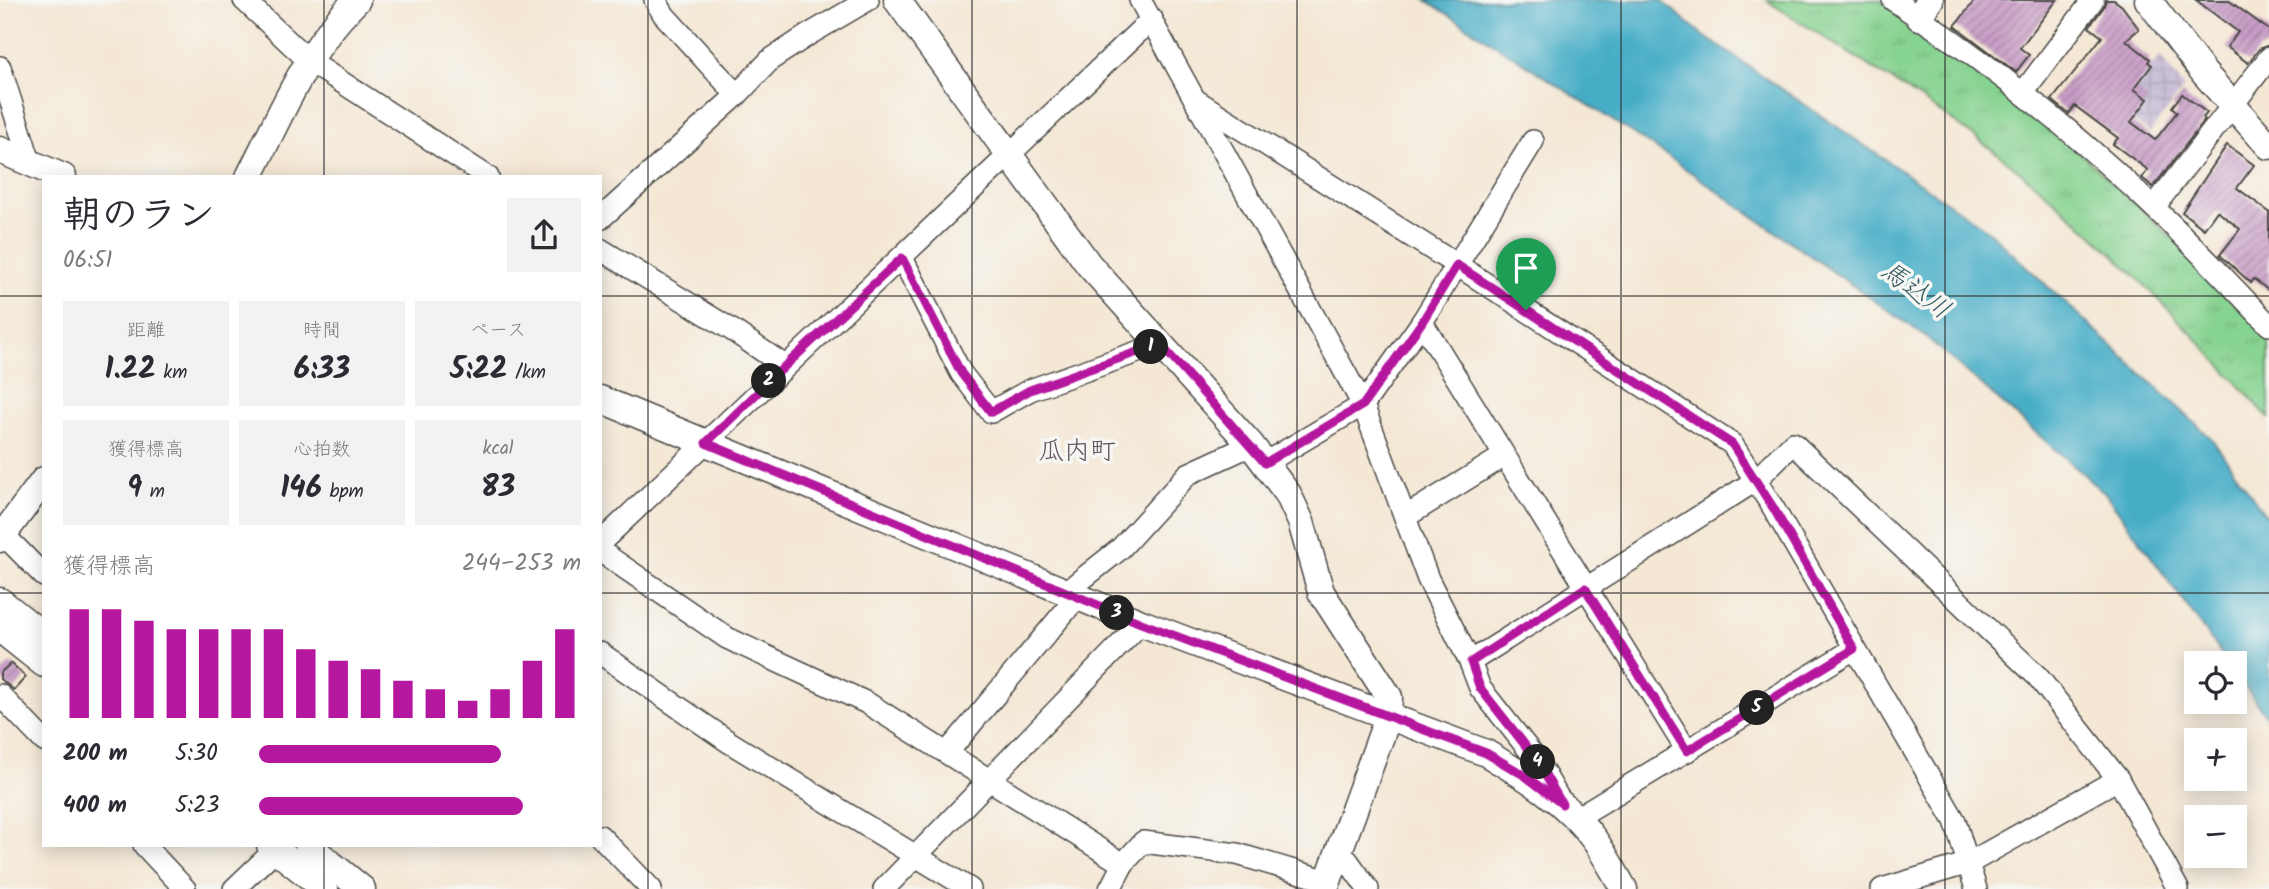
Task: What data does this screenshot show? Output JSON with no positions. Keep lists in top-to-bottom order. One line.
{"districts":["瓜内町"],"water":["馬込川"],"page":{"heading":["朝のラン","06:51"],"stats":[["距離","1.22 km"],["時間","6:33"],["ペース","5:22 /km"],["獲得標高","9 m"],["心拍数","146 bpm"],["kcal","83"]],"pins":["1","2","3","5","4"],"chart":["獲得標高","244–253 m"],"map_buttons":["+","−"],"list":[{"name":"200 m","note":"5:30"},{"name":"400 m","note":"5:23"}]}}
